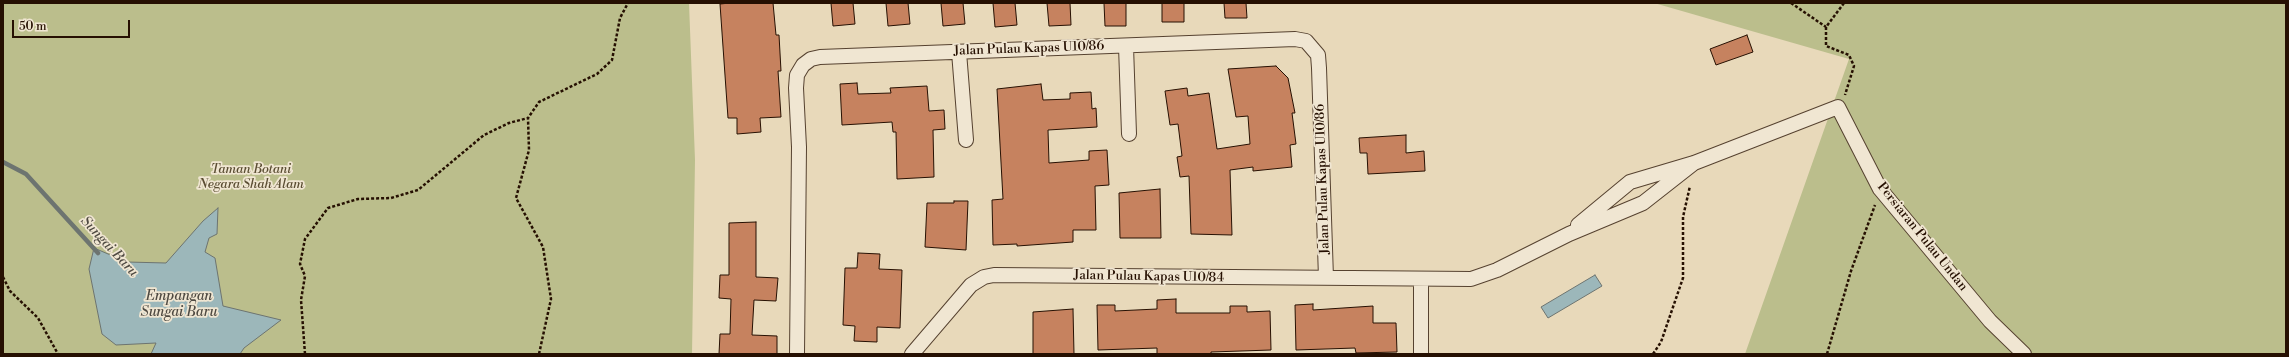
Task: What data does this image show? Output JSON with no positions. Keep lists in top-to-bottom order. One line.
{"streets":{"street":["Jalan Pulau Kapas U10/86","Persiaran Pulau Undan","Jalan Pulau Kapas U10/84"]},"crossings":[["Jalan Pulau Kapas U10/86","Jalan Pulau Kapas U10/84"]],"water":["Sungai Baru","Empangan Sungai Baru"],"parks":["Taman Botani Negara Shah Alam"],"scale_bar":"50 m"}
